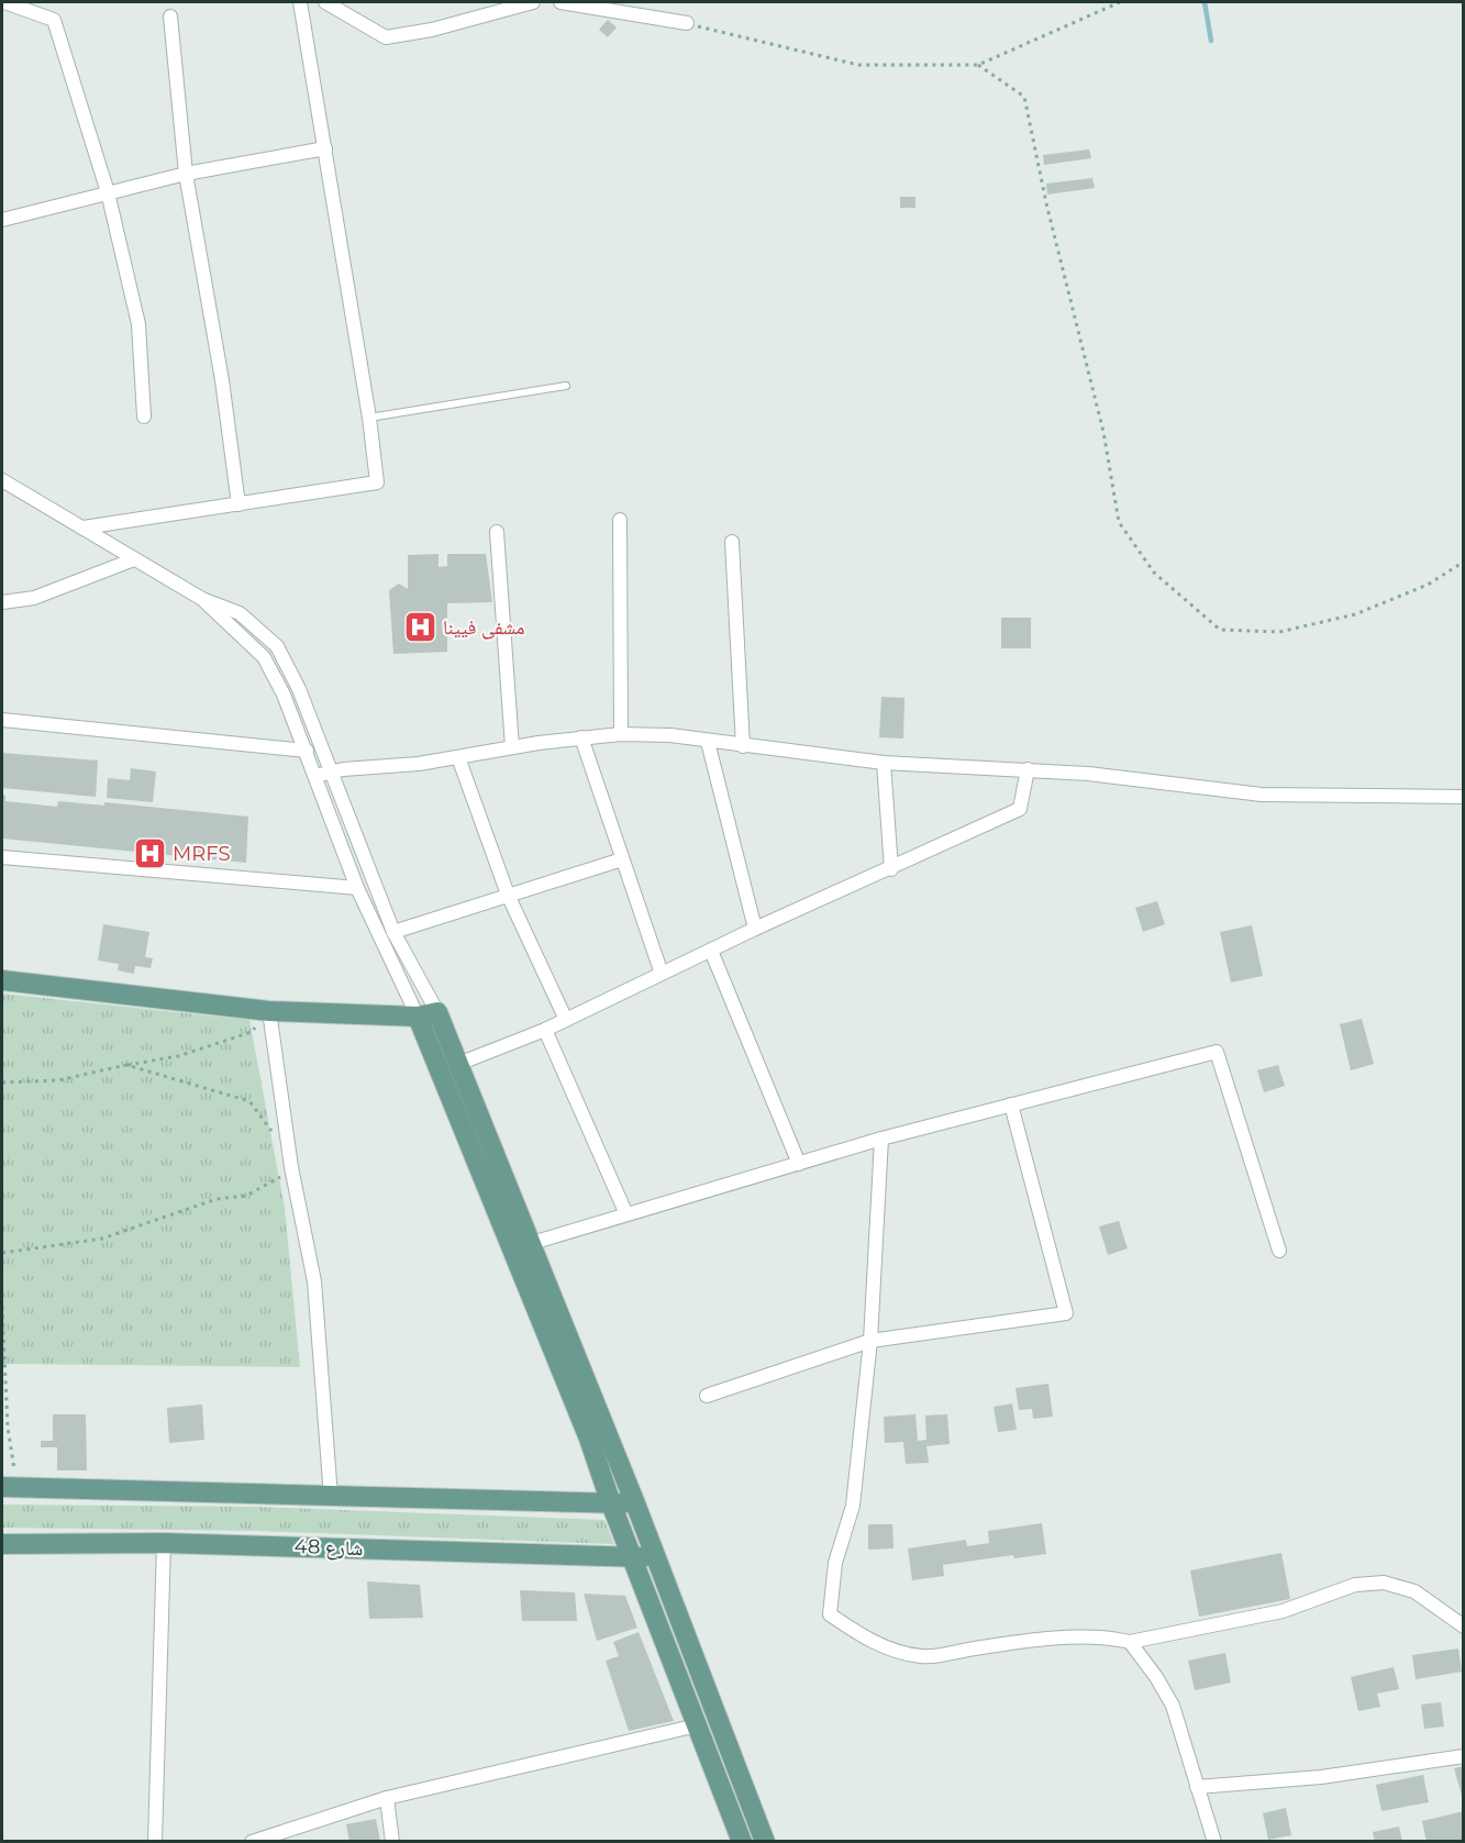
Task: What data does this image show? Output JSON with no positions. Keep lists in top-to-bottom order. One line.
{"streets":{"main road":["48 شارع"]},"places":{"hospital":["مشفى فيينا","MRFS"]}}
